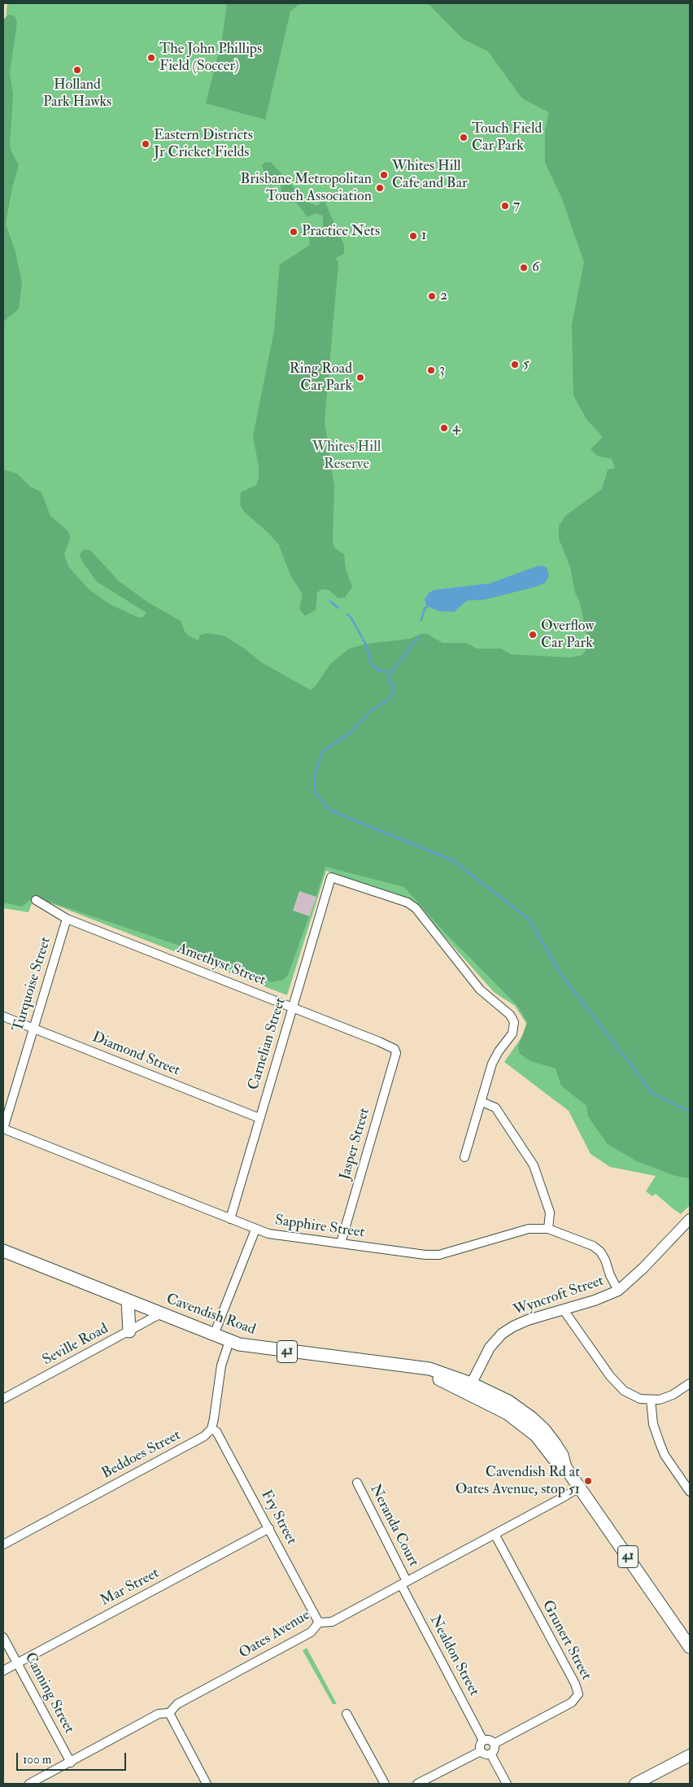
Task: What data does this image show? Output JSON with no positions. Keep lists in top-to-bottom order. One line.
{"streets":{"main road":["Cavendish Road","41"],"street":["Amethyst Street","Turquoise Street","Carnelian Street","Diamond Street","Jasper Street","Sapphire Street","Wyncroft Street","Seville Road","Beddoes Street","Fry Street","Neranda Court","Mar Street","Oates Avenue","Grunert Street","Nealdon Street","Canning Street"]},"crossings":[["Amethyst Street","Turquoise Street"],["Amethyst Street","Carnelian Street"],["Amethyst Street","Jasper Street"],["Turquoise Street","Diamond Street"],["Turquoise Street","Sapphire Street"],["Carnelian Street","Diamond Street"],["Carnelian Street","Sapphire Street"],["Jasper Street","Sapphire Street"],["Sapphire Street","Wyncroft Street"],["Wyncroft Street","Cavendish Road"],["Cavendish Road","Seville Road"],["Cavendish Road","Oates Avenue"],["Beddoes Street","Fry Street"],["Fry Street","Mar Street"],["Fry Street","Oates Avenue"],["Neranda Court","Oates Avenue"],["Neranda Court","Nealdon Street"],["Mar Street","Canning Street"],["Oates Avenue","Grunert Street"],["Oates Avenue","Nealdon Street"],["Oates Avenue","Canning Street"],["Grunert Street","Nealdon Street"]],"parks":["Whites Hill Reserve"],"places":["The John Phillips Field (Soccer)","Holland Park Hawks","Touch Field Car Park","Eastern Districts Jr Cricket Fields","Whites Hill Cafe and Bar","Brisbane Metropolitan Touch Association","7","Practice Nets","1","6","2","5","3","Ring Road Car Park","4","Overflow Car Park","Cavendish Rd at Oates Avenue, stop 51"],"scale_bar":"100 m"}
